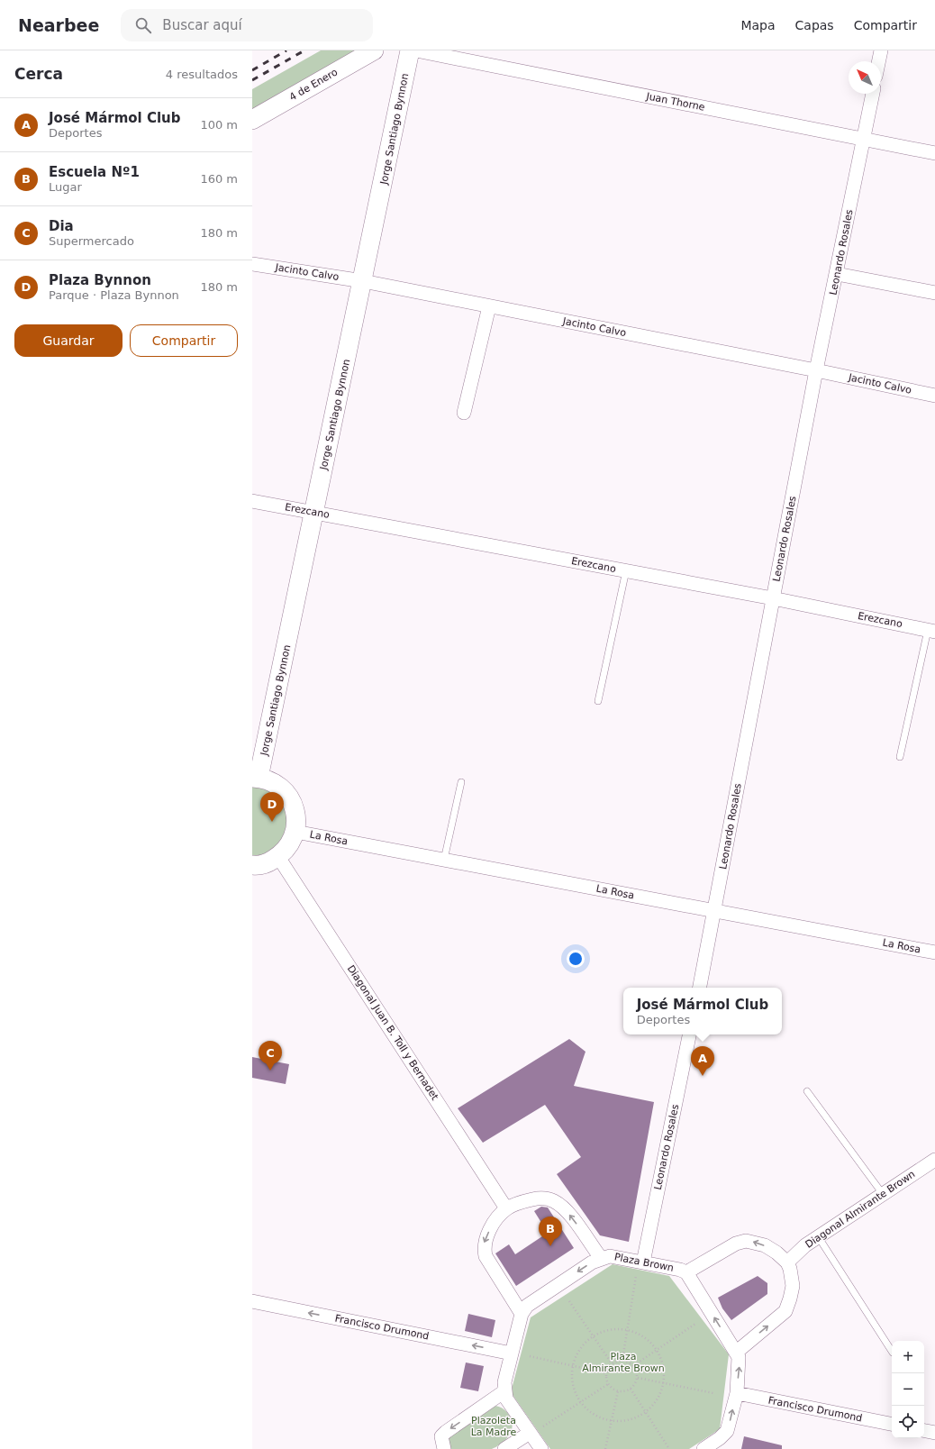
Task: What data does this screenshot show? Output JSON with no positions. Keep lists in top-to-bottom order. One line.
{"streets":{"street":["4 de Enero","Juan Thorne","Jorge Santiago Bynnon","Leonardo Rosales","Jacinto Calvo","Erezcano","La Rosa","Diagonal Juan B. Toll y Bernadet","Diagonal Almirante Brown","Plaza Brown","Francisco Drumond"]},"crossings":[["Juan Thorne","Leonardo Rosales"],["Jorge Santiago Bynnon","Jacinto Calvo"],["Jorge Santiago Bynnon","Erezcano"],["Leonardo Rosales","Jacinto Calvo"],["Leonardo Rosales","Erezcano"],["Leonardo Rosales","La Rosa"],["Leonardo Rosales","Plaza Brown"],["Plaza Brown","Francisco Drumond"]],"one_way":["Francisco Drumond"],"parks":["Plaza Almirante Brown","Plazoleta La Madre"],"north":"top left","page":{"header":"Nearbee","search":"Buscar aquí","nav":["Mapa","Capas","Compartir"],"heading":["Cerca","4 resultados"],"list":[{"mark":"A","name":"José Mármol Club","note":"Deportes","value":"100 m"},{"mark":"B","name":"Escuela Nº1","note":"Lugar","value":"160 m"},{"mark":"C","name":"Dia","note":"Supermercado","value":"180 m"},{"mark":"D","name":"Plaza Bynnon","note":"Parque · Plaza Bynnon","value":"180 m"}],"buttons":["Guardar","Compartir"],"pins":["D","C","A","B"],"popup":["José Mármol Club","Deportes"],"map_buttons":["+","−"]}}
